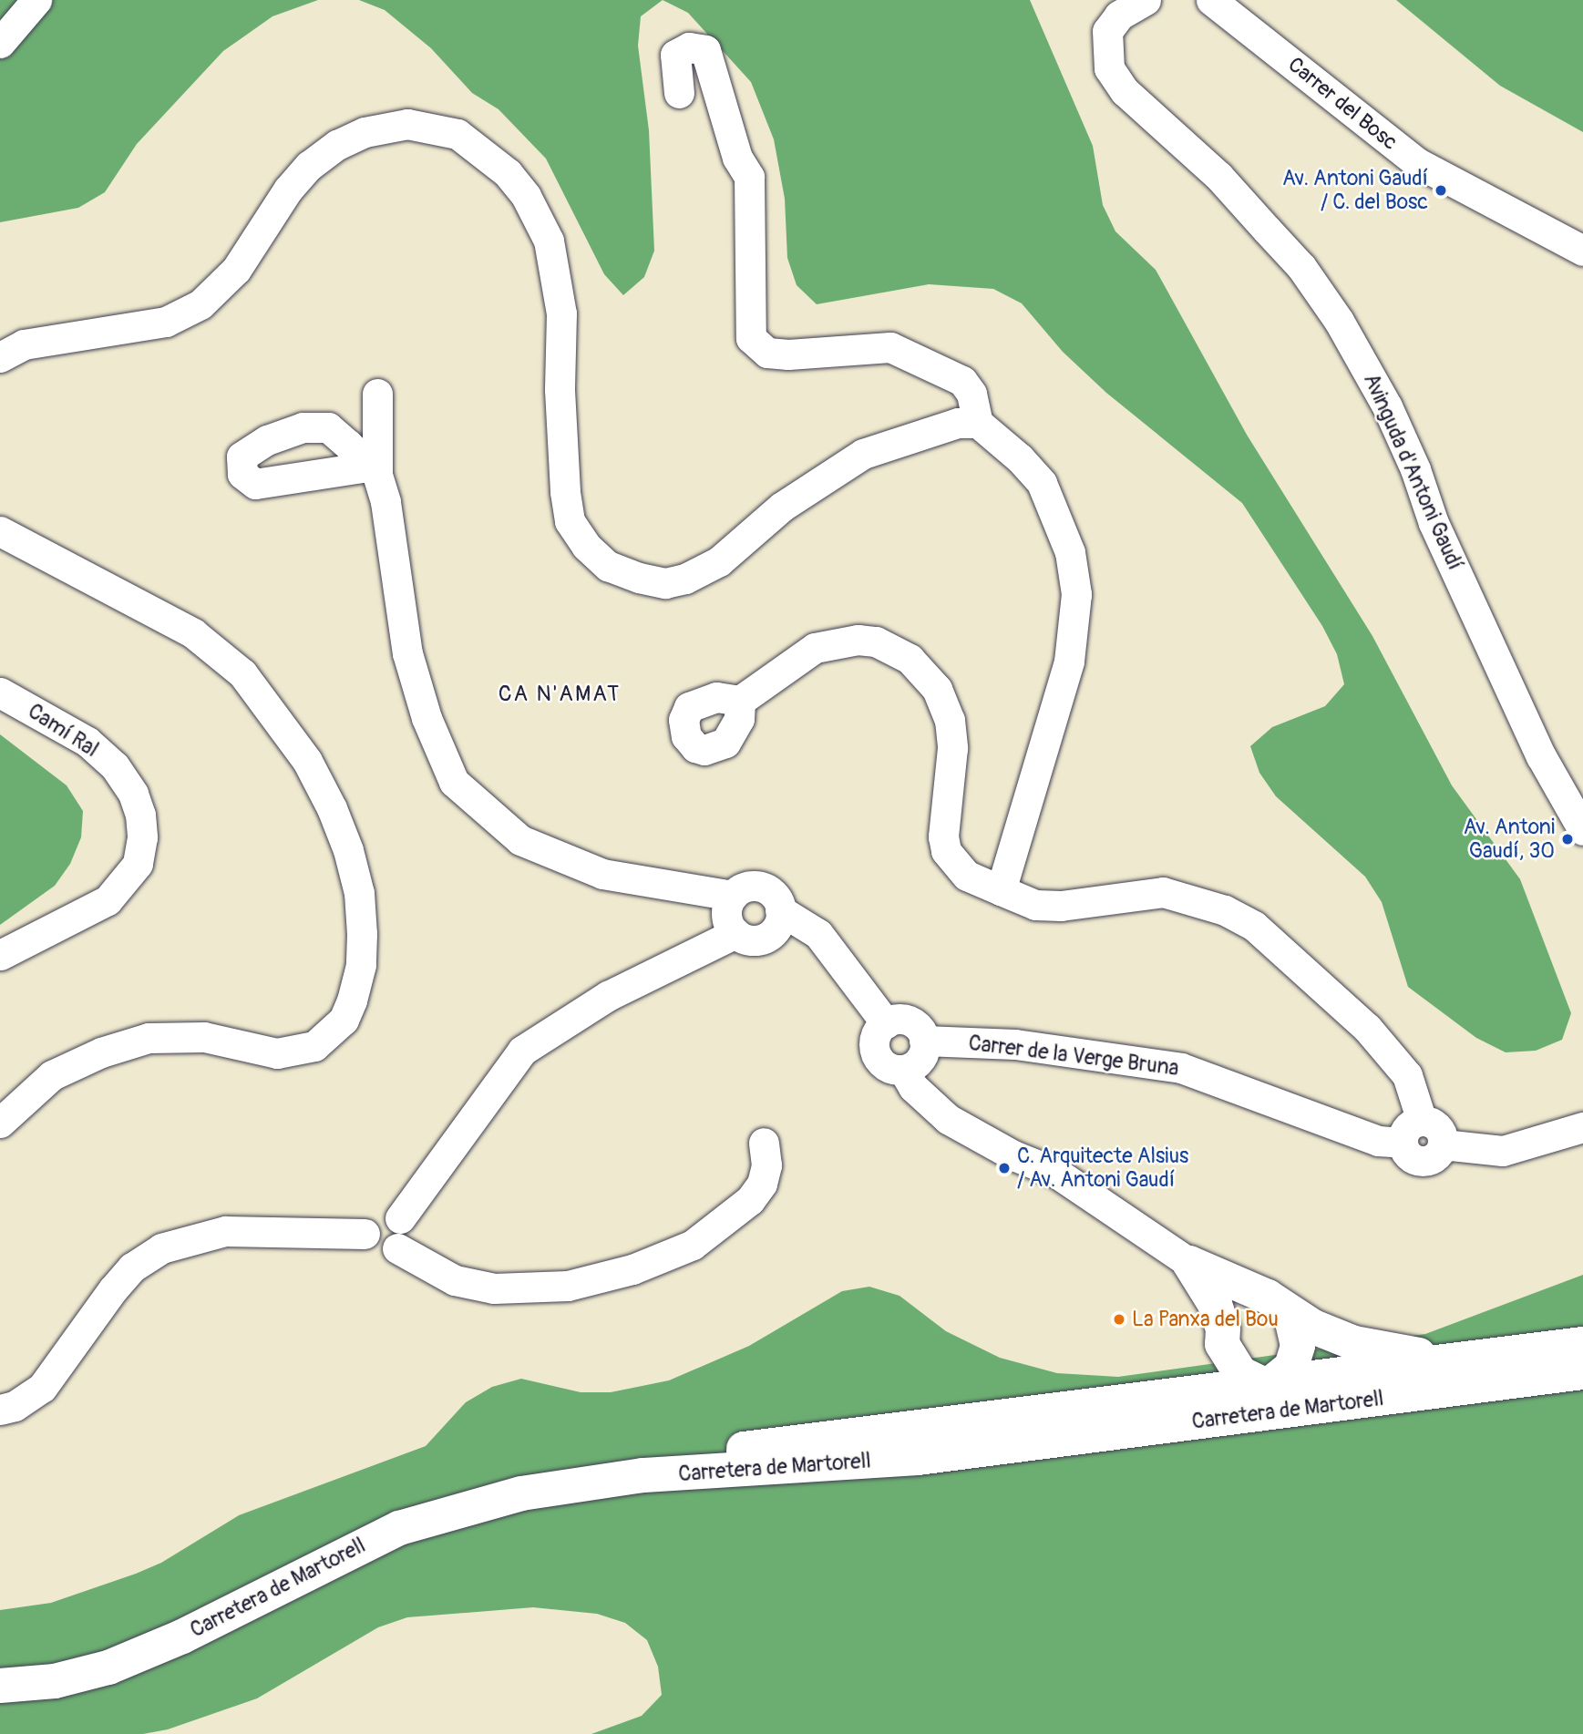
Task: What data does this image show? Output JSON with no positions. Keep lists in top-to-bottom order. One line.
{"streets":{"main road":["Carretera de Martorell"],"street":["Carrer del Bosc","Avinguda d'Antoni Gaudí","Camí Ral","Carrer de la Verge Bruna"]},"districts":["CA N'AMAT"],"places":["Av. Antoni Gaudí / C. del Bosc","Av. Antoni Gaudí, 30","C. Arquitecte Alsius / Av. Antoni Gaudí","La Panxa del Bou"]}
